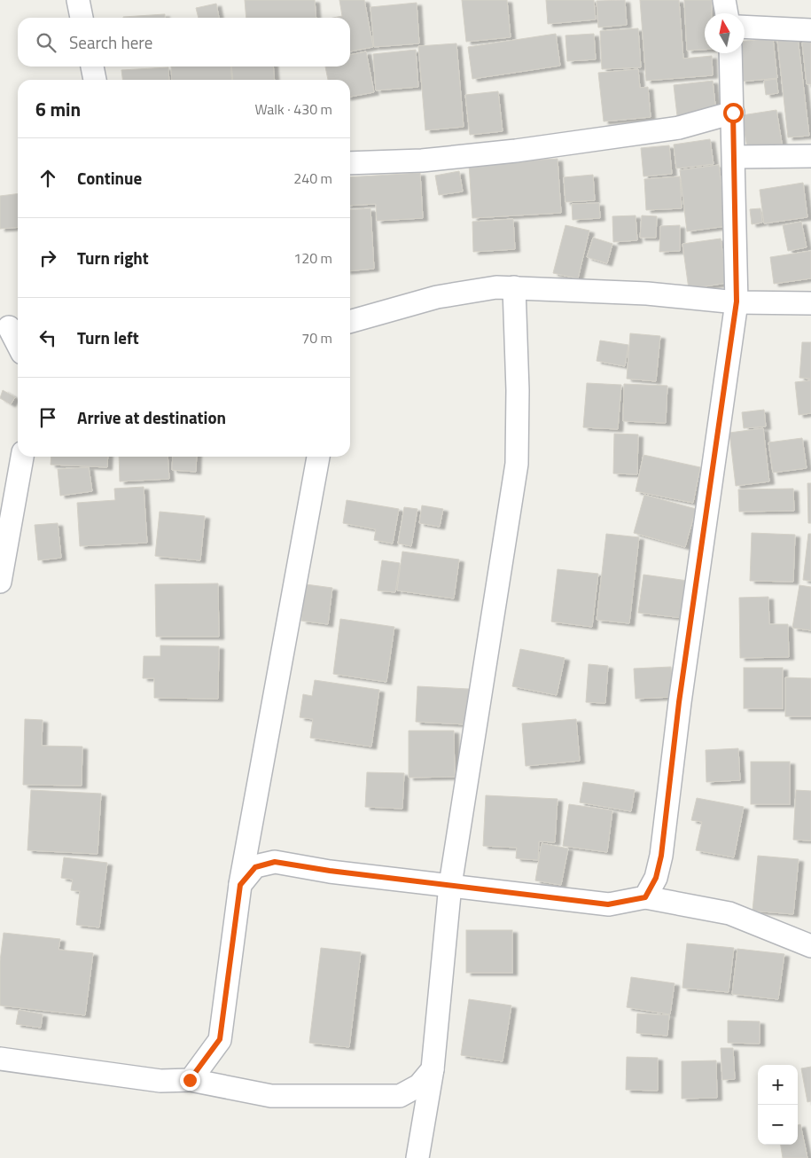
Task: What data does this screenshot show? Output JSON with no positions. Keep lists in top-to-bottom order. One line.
{"north":"top","page":{"search":"Search here","heading":["6 min","Walk · 430 m"],"list":[["Continue","240 m"],["Turn right","120 m"],["Turn left","70 m"],"Arrive at destination"],"map_buttons":["+","−"]}}
